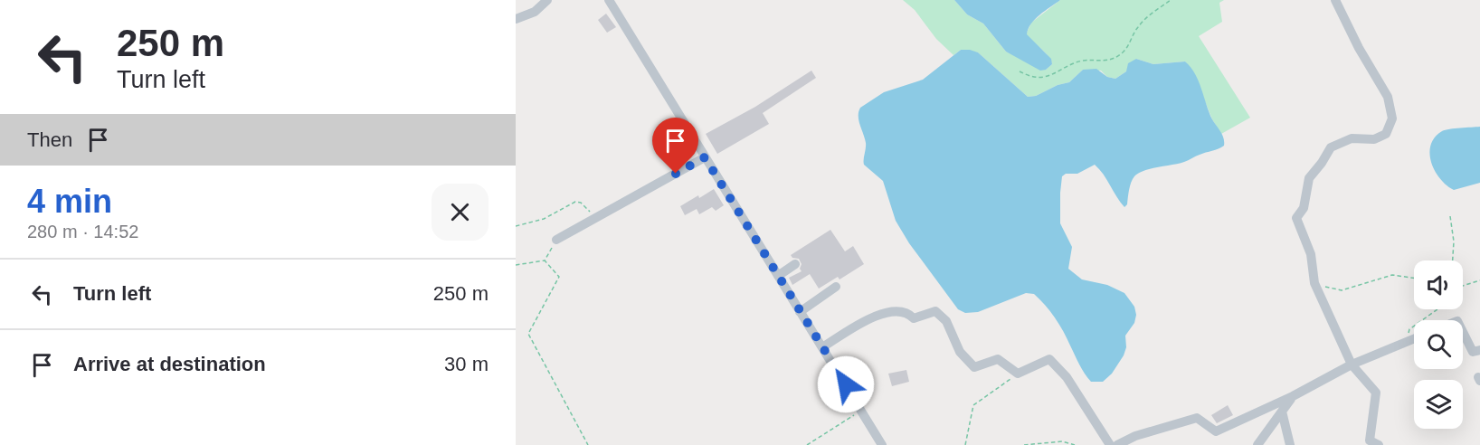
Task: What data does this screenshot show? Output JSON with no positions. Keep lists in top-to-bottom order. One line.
{"page":{"turn":["250 m","Turn left"],"then":"Then","heading":["4 min","280 m · 14:52"],"list":[{"name":"Turn left","value":"250 m"},{"name":"Arrive at destination","value":"30 m"}]}}
